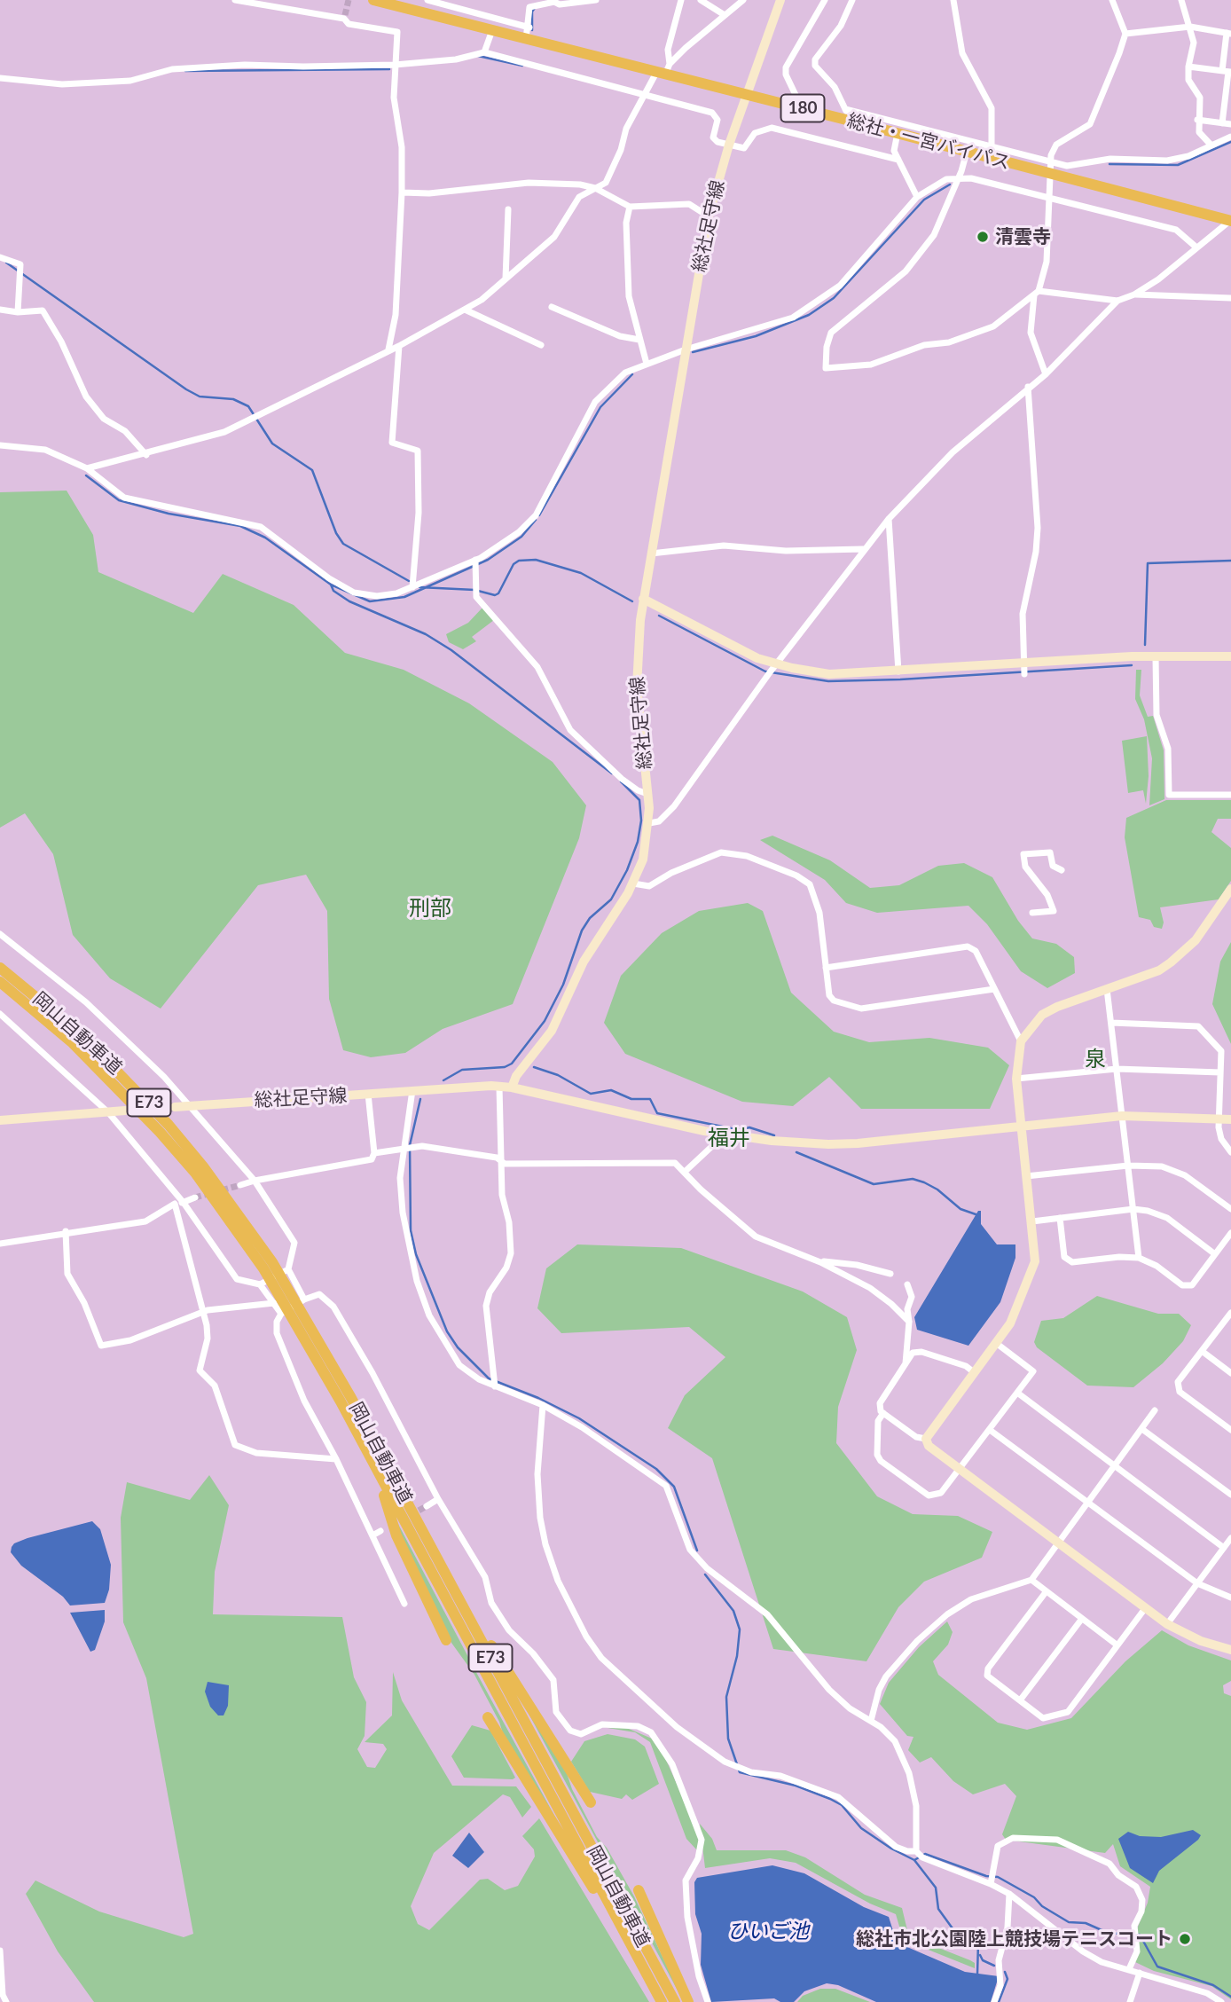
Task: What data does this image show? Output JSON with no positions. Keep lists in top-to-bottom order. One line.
{"streets":{"highway":["180","総社・一宮バイパス","岡山自動車道","E73"],"street":["総社足守線"]},"crossings":[["総社・一宮バイパス","総社足守線"]],"districts":["刑部","泉","福井"],"water":["ひいご池"],"places":["清雲寺","総社市北公園陸上競技場テニスコート"]}
